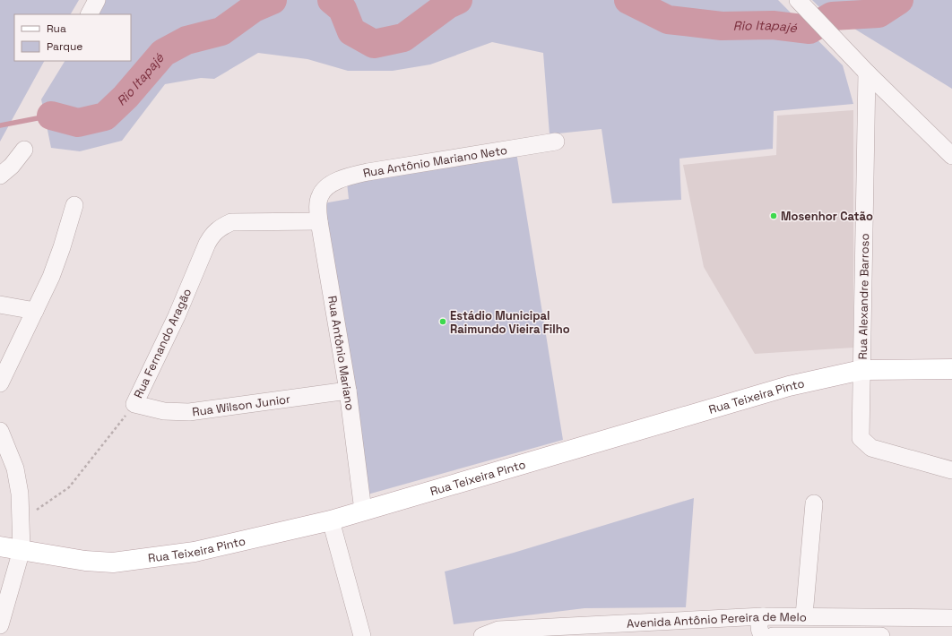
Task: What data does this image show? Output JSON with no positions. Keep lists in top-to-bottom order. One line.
{"streets":{"main road":["Rua Teixeira Pinto"],"street":["Rua Antônio Mariano Neto","Rua Alexandre Barroso","Rua Fernando Aragão","Rua Antônio Mariano","Rua Wilson Junior","Avenida Antônio Pereira de Melo"]},"crossings":[["Rua Antônio Mariano Neto","Rua Antônio Mariano"],["Rua Alexandre Barroso","Rua Teixeira Pinto"],["Rua Fernando Aragão","Rua Antônio Mariano"],["Rua Fernando Aragão","Rua Wilson Junior"],["Rua Antônio Mariano","Rua Teixeira Pinto"],["Rua Antônio Mariano","Rua Wilson Junior"]],"water":["Rio Itapajé"],"places":["Mosenhor Catão","Estádio Municipal Raimundo Vieira Filho"],"legend":["Rua","Parque"]}
